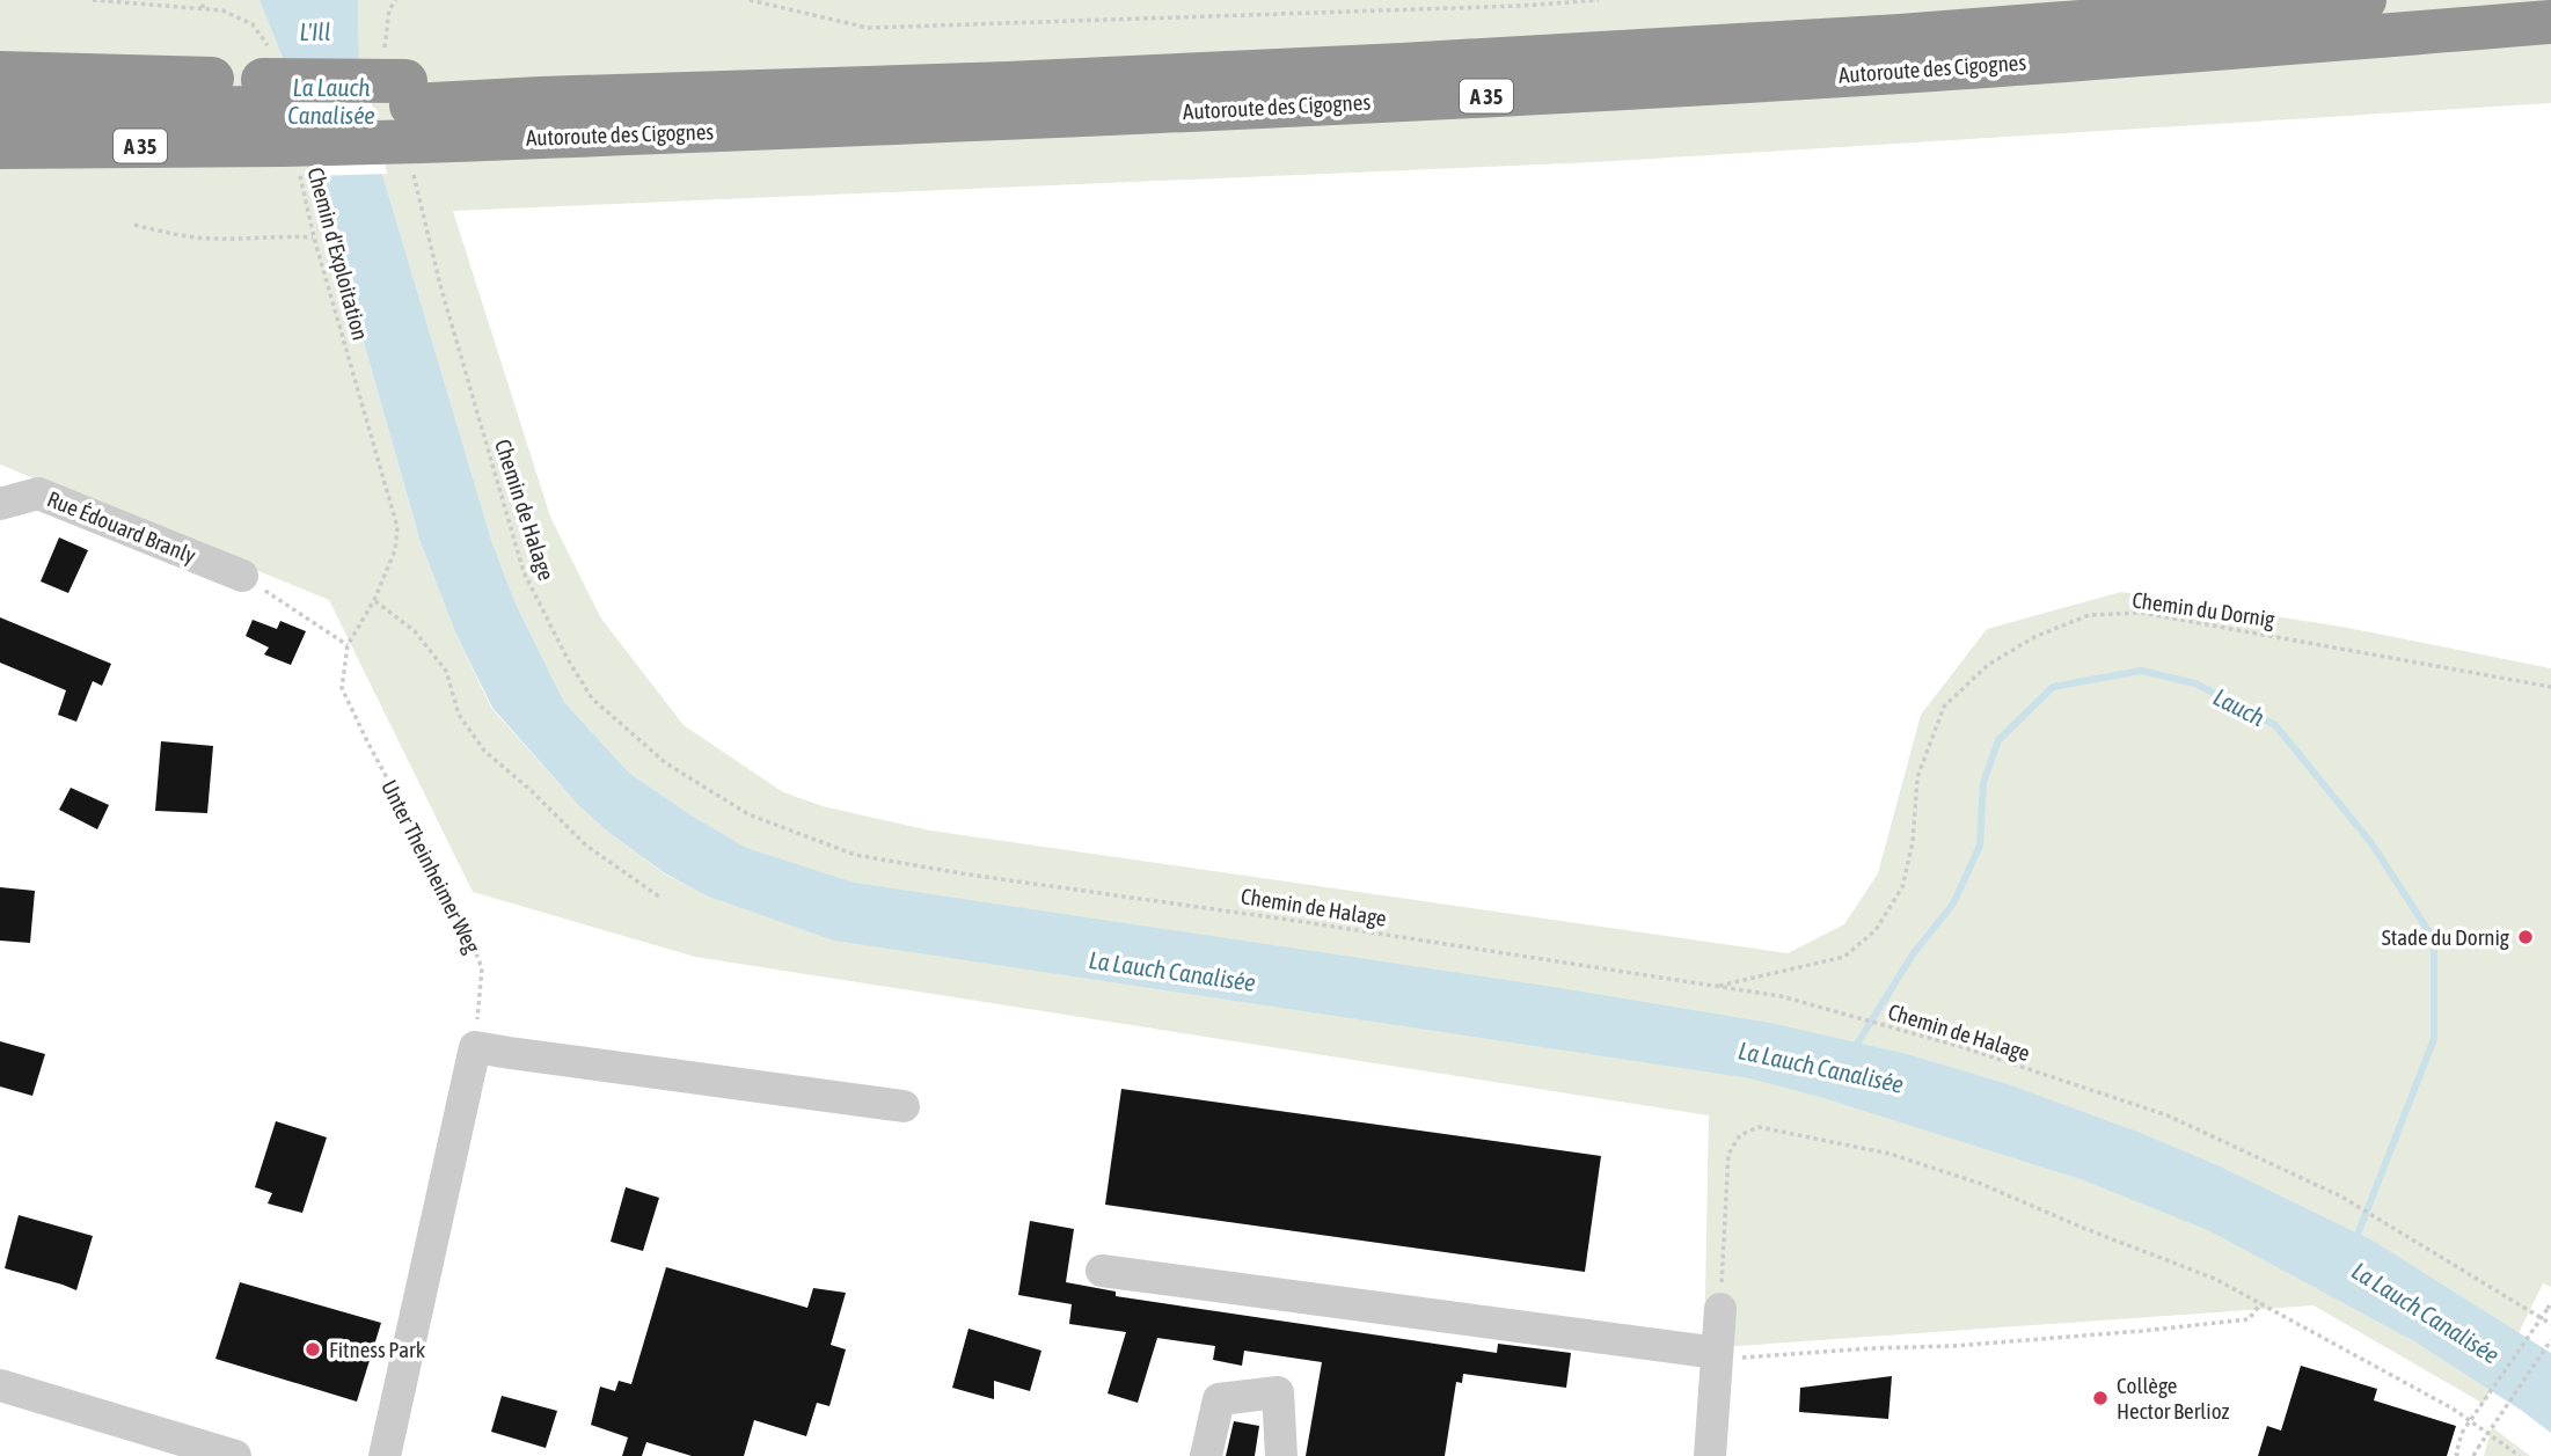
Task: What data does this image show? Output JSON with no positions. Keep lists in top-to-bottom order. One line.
{"streets":{"highway":["Autoroute des Cigognes","A 35"],"street":["Rue Édouard Branly"],"path":["Chemin d'Exploitation","Chemin de Halage","Chemin du Dornig","Unter Theinheimer Weg"]},"crossings":[["Autoroute des Cigognes","Chemin d'Exploitation"],["Autoroute des Cigognes","Chemin de Halage"],["Chemin d'Exploitation","Unter Theinheimer Weg"],["Chemin de Halage","Chemin du Dornig"]],"water":["L'Ill","La Lauch Canalisée","Lauch"],"places":["Stade du Dornig","Fitness Park","Collège Hector Berlioz"]}
